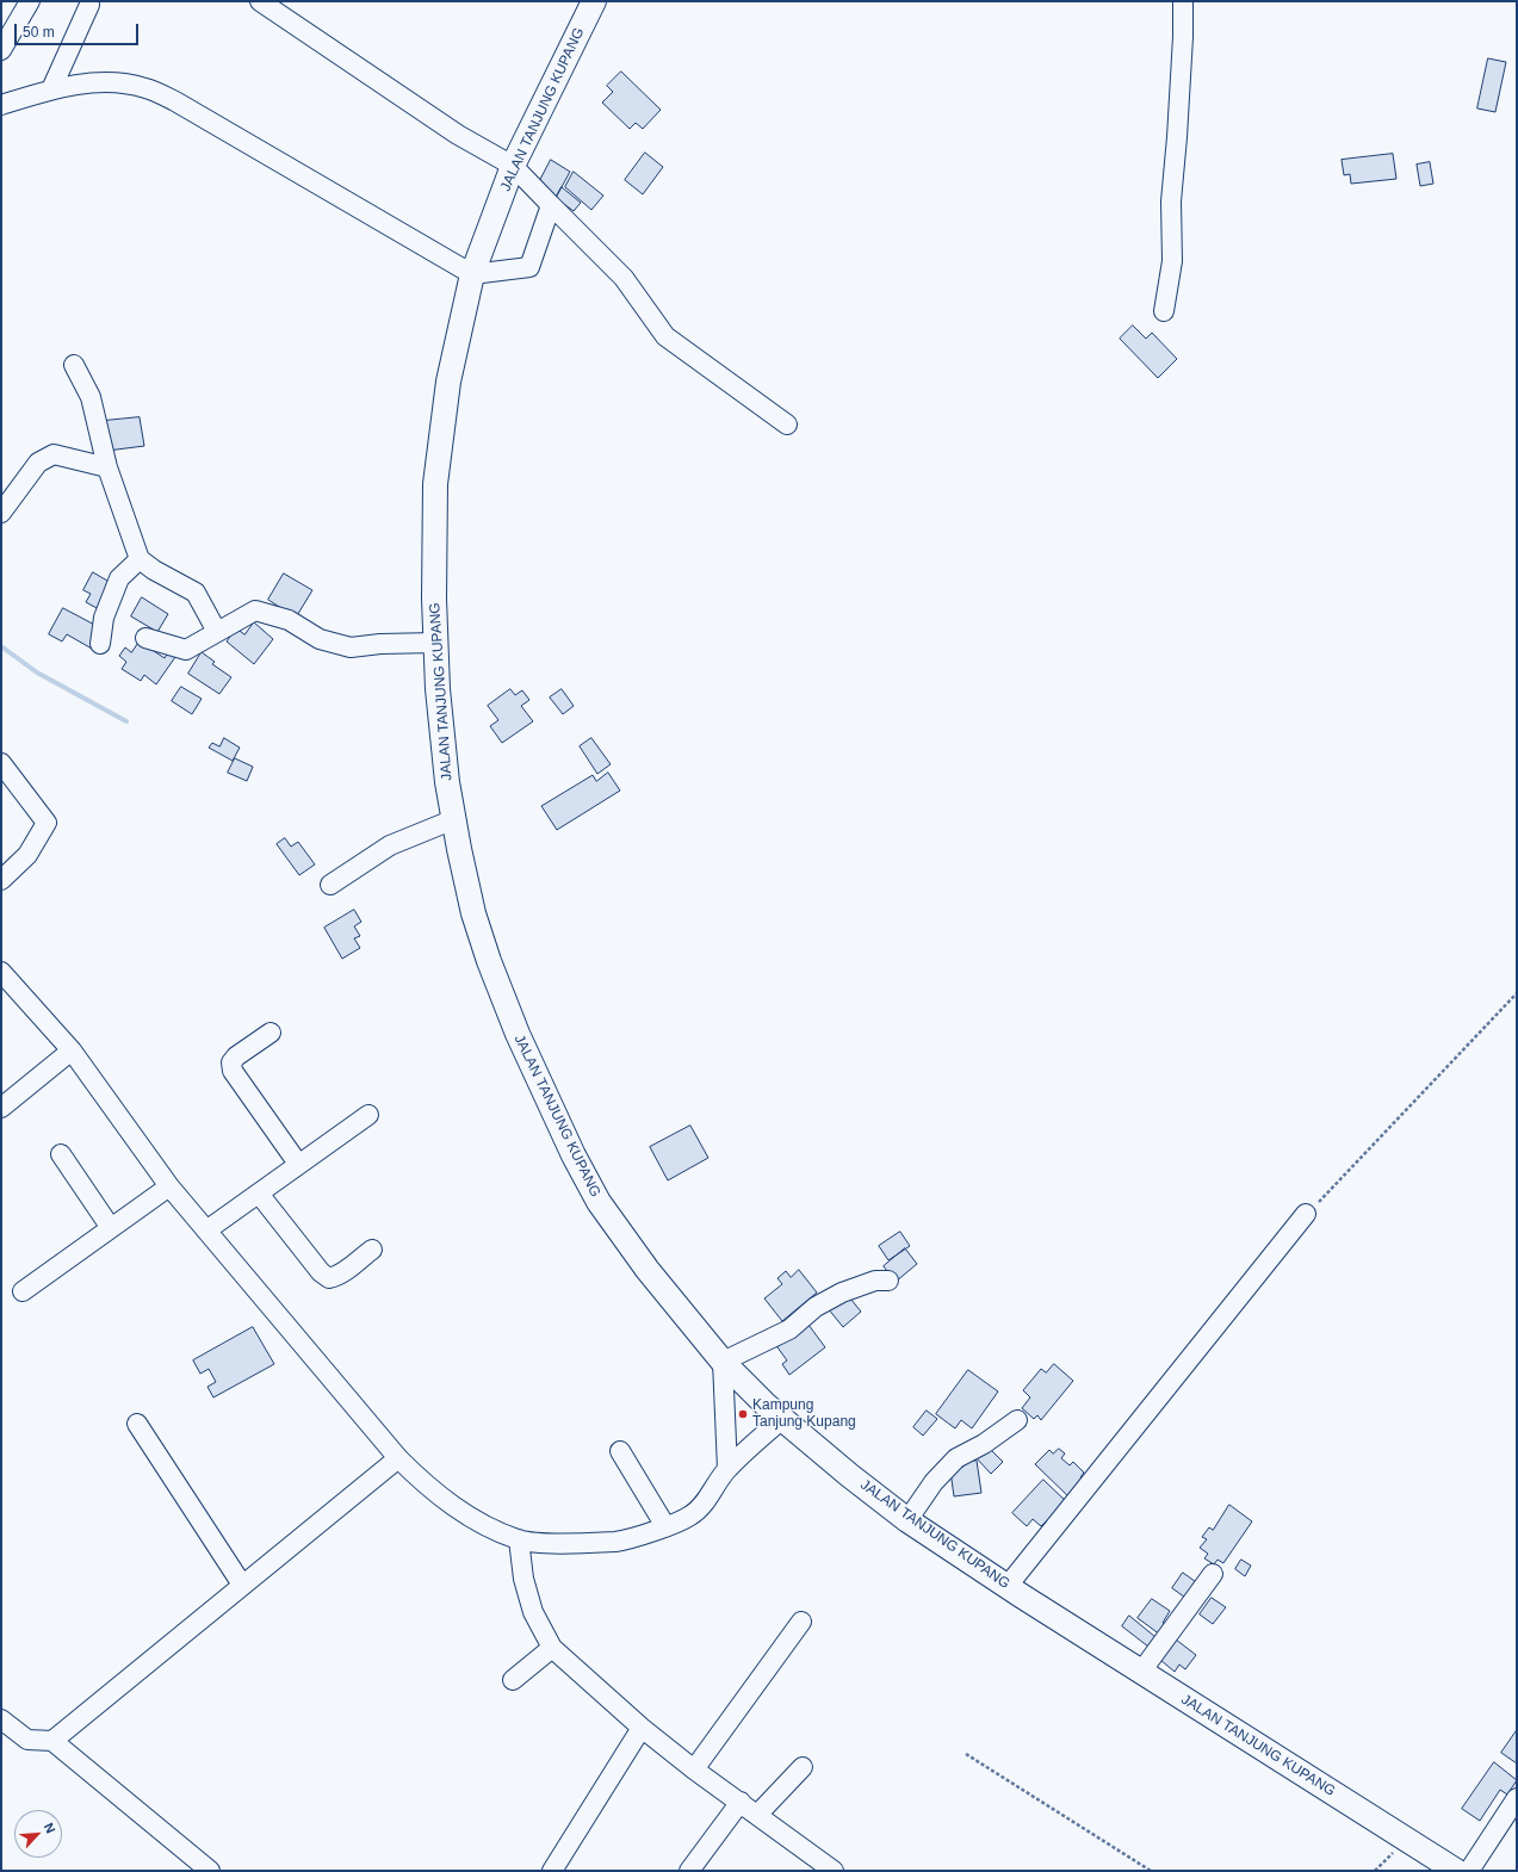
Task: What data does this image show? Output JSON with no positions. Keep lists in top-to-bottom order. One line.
{"streets":{"main road":["JALAN TANJUNG KUPANG"]},"places":["Kampung Tanjung Kupang"],"scale_bar":"50 m","north":"top right"}
